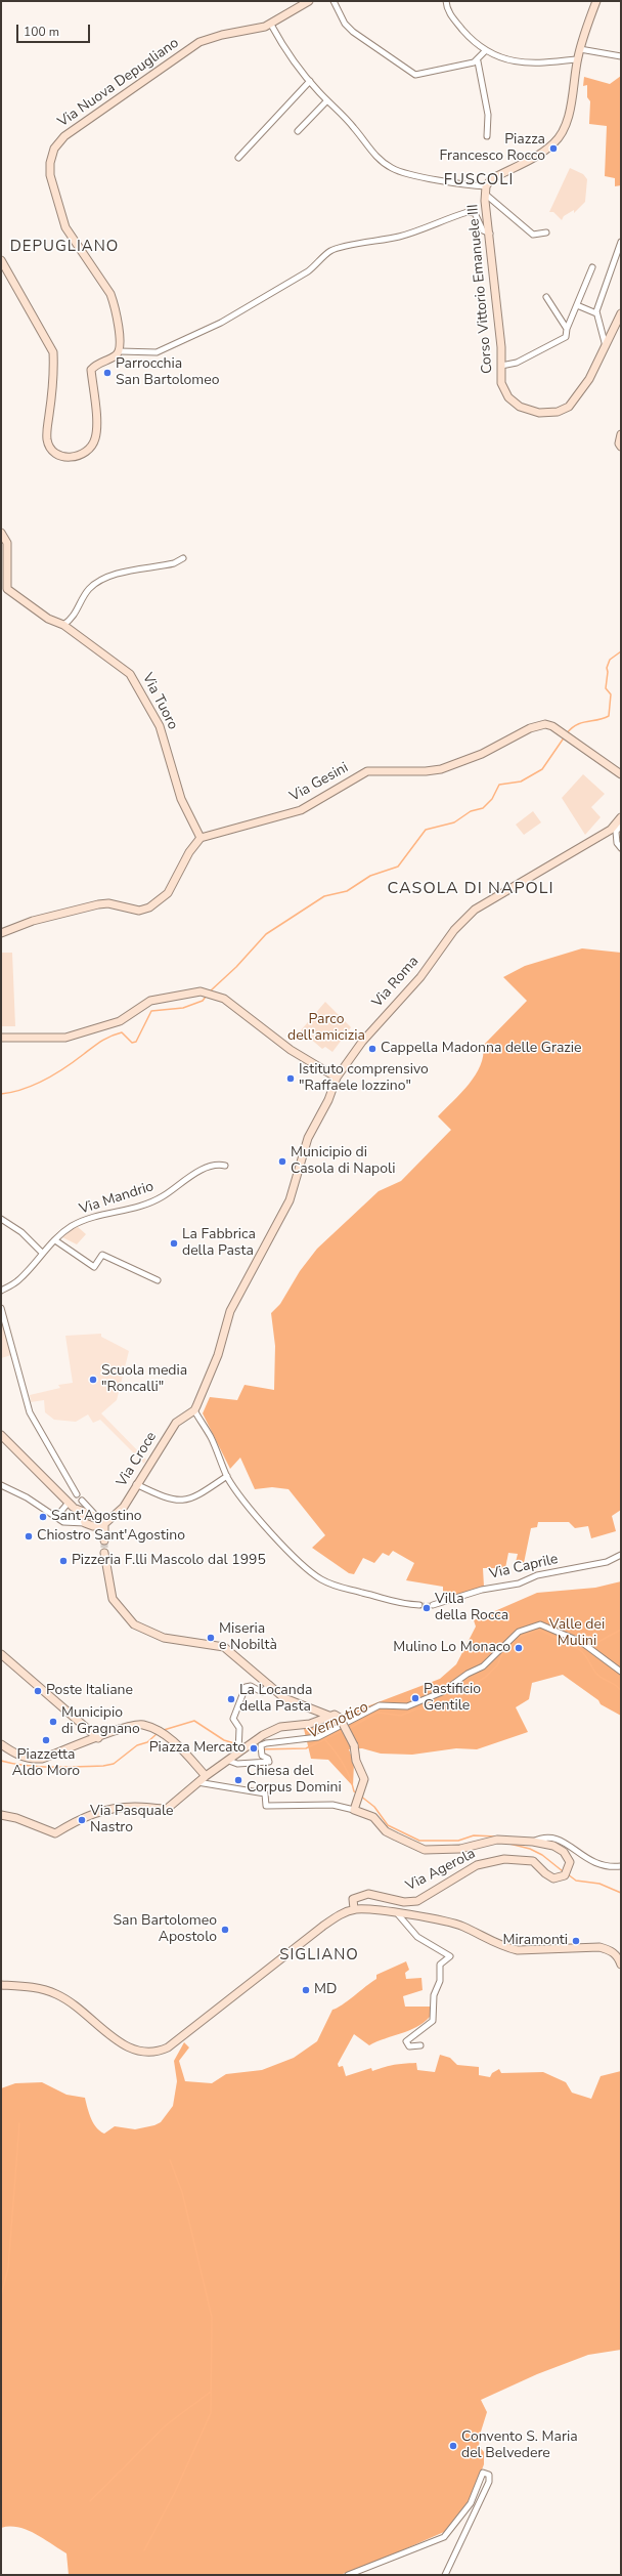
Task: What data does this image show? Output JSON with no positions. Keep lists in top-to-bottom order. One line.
{"streets":{"street":["Via Nuova Depugliano","Corso Vittorio Emanuele III","Via Tuoro","Via Gesini","Via Roma","Via Mandrio","Via Croce","Via Caprile","Via Agerola"]},"crossings":[["Via Tuoro","Via Gesini"],["Via Roma","Via Croce"]],"districts":["FUSCOLI","DEPUGLIANO","CASOLA DI NAPOLI","SIGLIANO"],"water":["Vernotico"],"parks":["Parco dell'amicizia","Valle dei Mulini"],"places":["Piazza Francesco Rocco","Parrocchia San Bartolomeo","Cappella Madonna delle Grazie","Istituto comprensivo \"Raffaele Iozzino\"","Municipio di Casola di Napoli","La Fabbrica della Pasta","Scuola media \"Roncalli\"","Sant'Agostino","Chiostro Sant'Agostino","Pizzeria F.lli Mascolo dal 1995","Villa della Rocca","Miseria e Nobiltà","Mulino Lo Monaco","Poste Italiane","Pastificio Gentile","La Locanda della Pasta","Municipio di Gragnano","Piazzetta Aldo Moro","Piazza Mercato","Chiesa del Corpus Domini","Via Pasquale Nastro","San Bartolomeo Apostolo","Miramonti","MD","Convento S. Maria del Belvedere"],"scale_bar":"100 m"}
